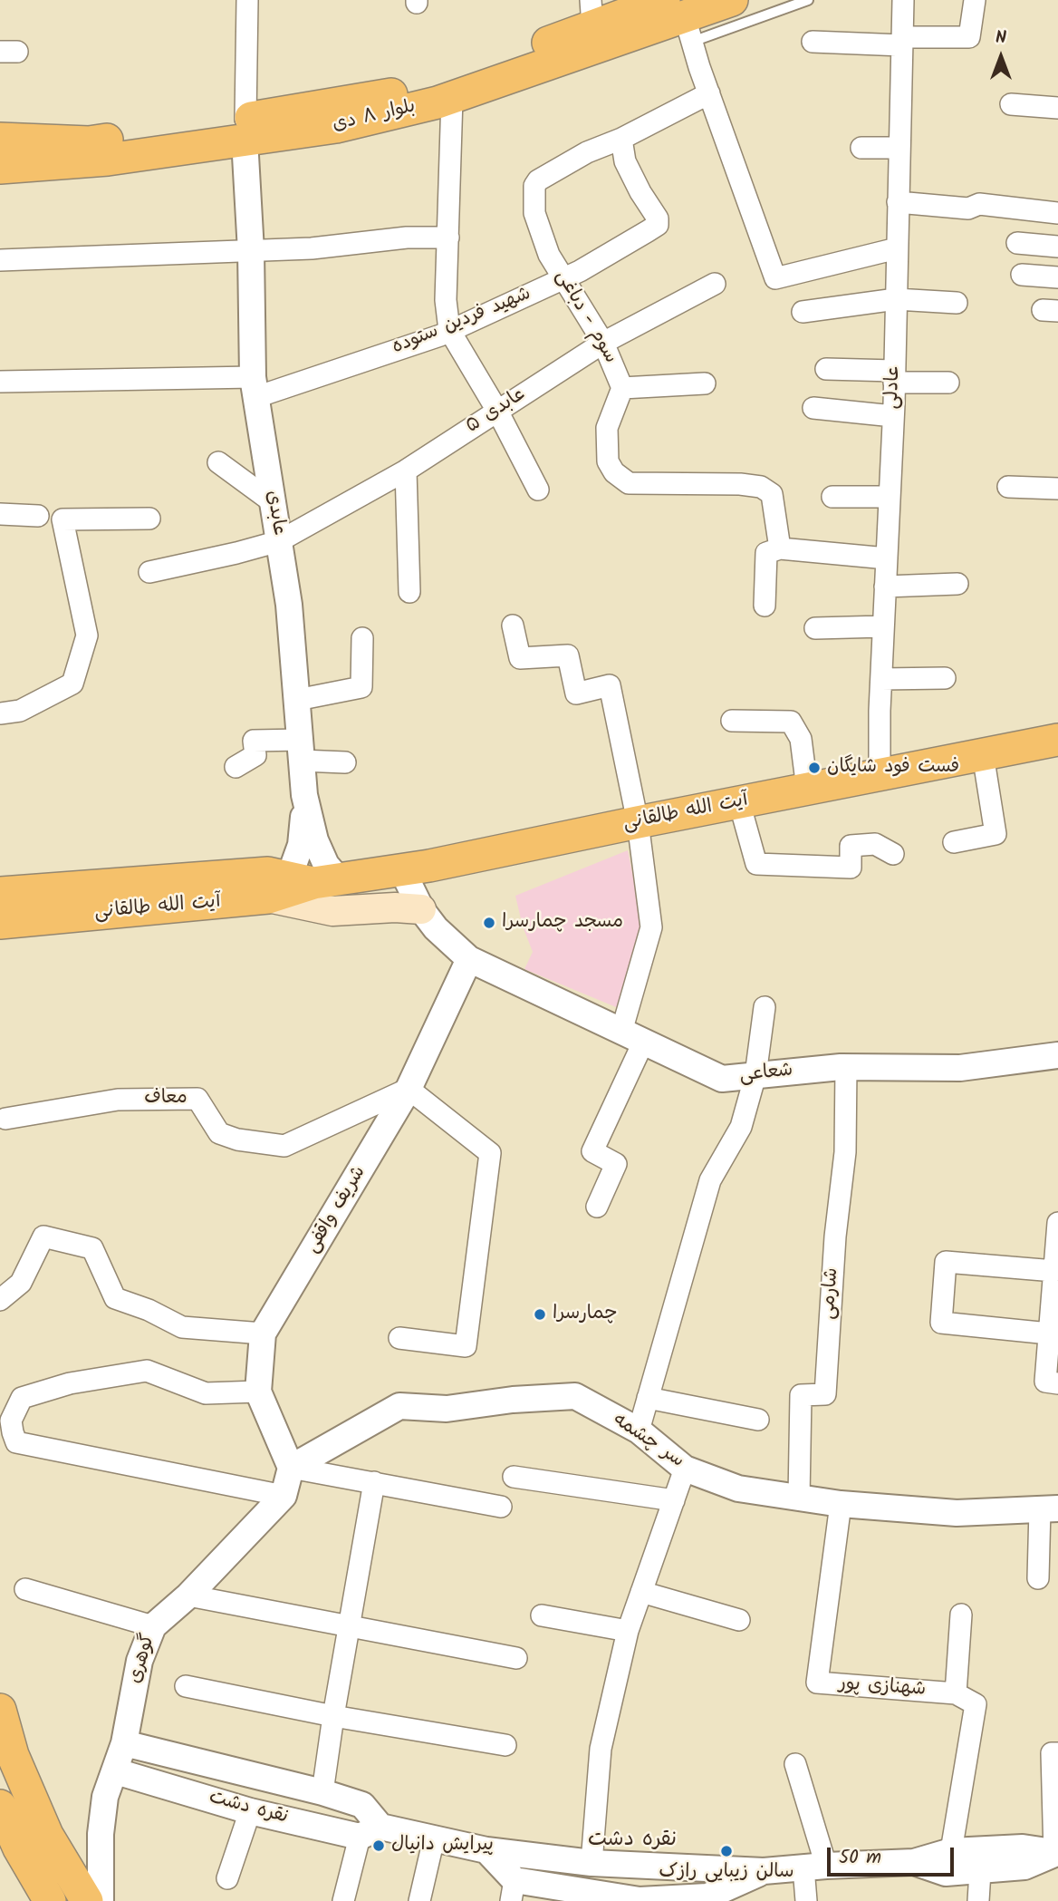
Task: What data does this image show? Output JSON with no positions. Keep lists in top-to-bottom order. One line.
{"streets":{"main road":["بلوار ۸ دی","آیت الله طالقانی"],"street":["سوم - دباغی","شهید فردین ستوده","عادلی","عابدی ۵","عابدی","شعاعی","معاف","شریف واقفی","شارمی","سر چشمه","گوهری","شهنازی پور","نقره دشت"]},"crossings":[["بلوار ۸ دی","عابدی"],["سوم - دباغی","شهید فردین ستوده"],["سوم - دباغی","عابدی ۵"],["شهید فردین ستوده","عابدی"],["عادلی","آیت الله طالقانی"],["عابدی ۵","عابدی"],["عابدی","آیت الله طالقانی"],["شعاعی","شریف واقفی"],["شعاعی","شارمی"],["معاف","شریف واقفی"],["شریف واقفی","سر چشمه"],["شریف واقفی","گوهری"],["شارمی","سر چشمه"],["سر چشمه","گوهری"],["سر چشمه","شهنازی پور"],["گوهری","نقره دشت"]],"districts":["نقره دشت"],"places":["فست فود شایگان","مسجد چمارسرا","چمارسرا","پیرایش دانیال","سالن زیبایی رازک"],"scale_bar":"50 m","north":"top"}
